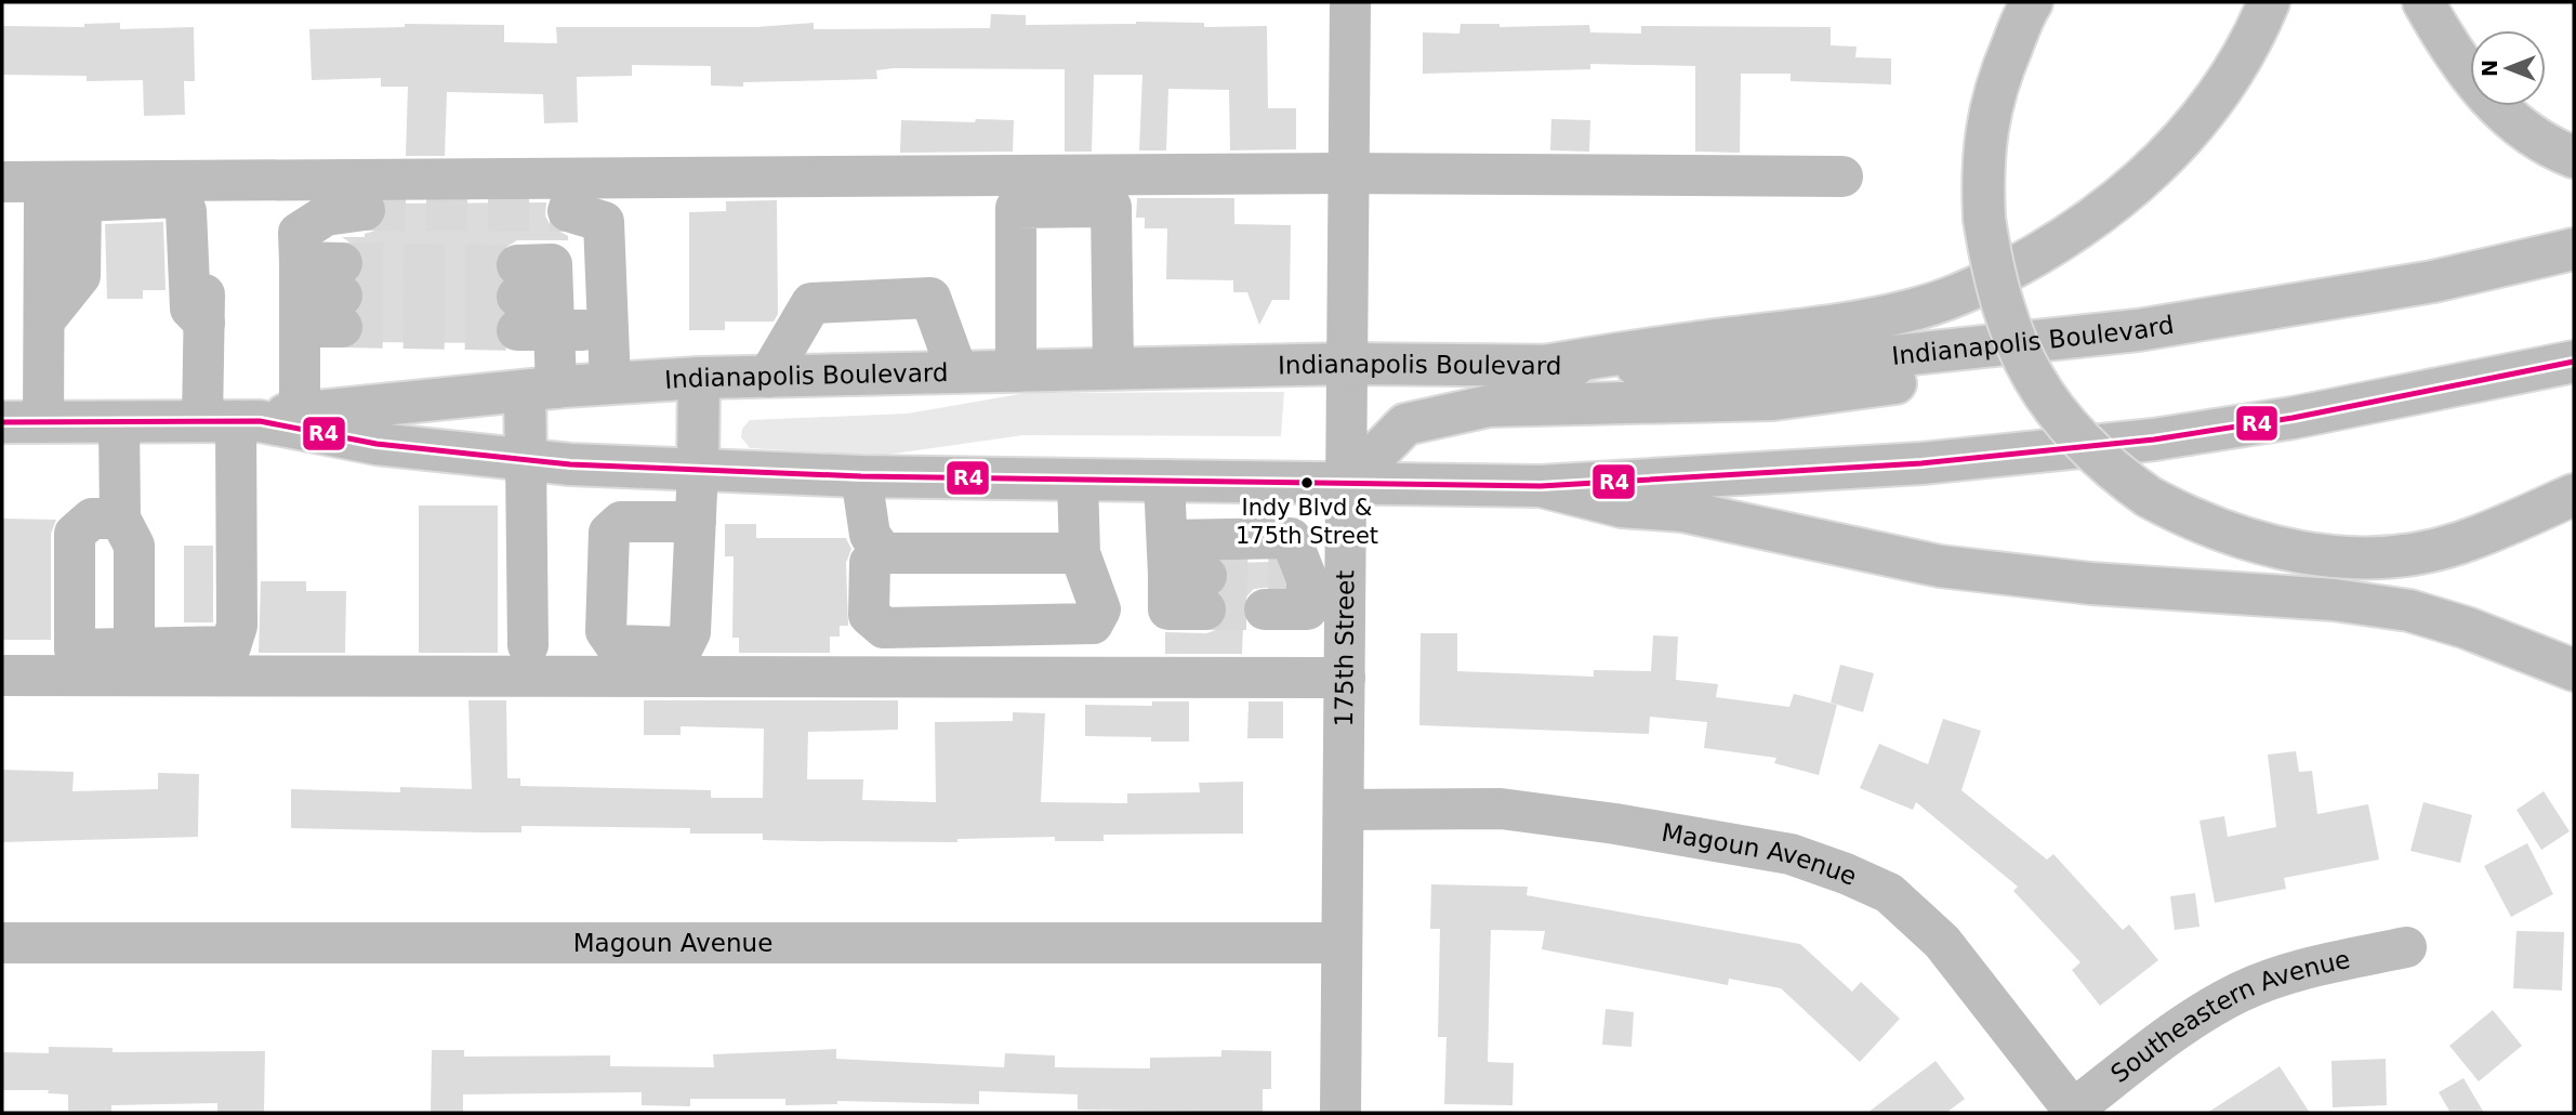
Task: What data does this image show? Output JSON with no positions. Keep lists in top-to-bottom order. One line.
{"streets":{"main road":["Indianapolis Boulevard","175th Street","Magoun Avenue","Southeastern Avenue"]},"crossings":[["Indianapolis Boulevard","175th Street"],["175th Street","Magoun Avenue"],["Magoun Avenue","Southeastern Avenue"]],"places":["Indy Blvd & 175th Street"],"lines":["transit line R4"],"north":"left"}
